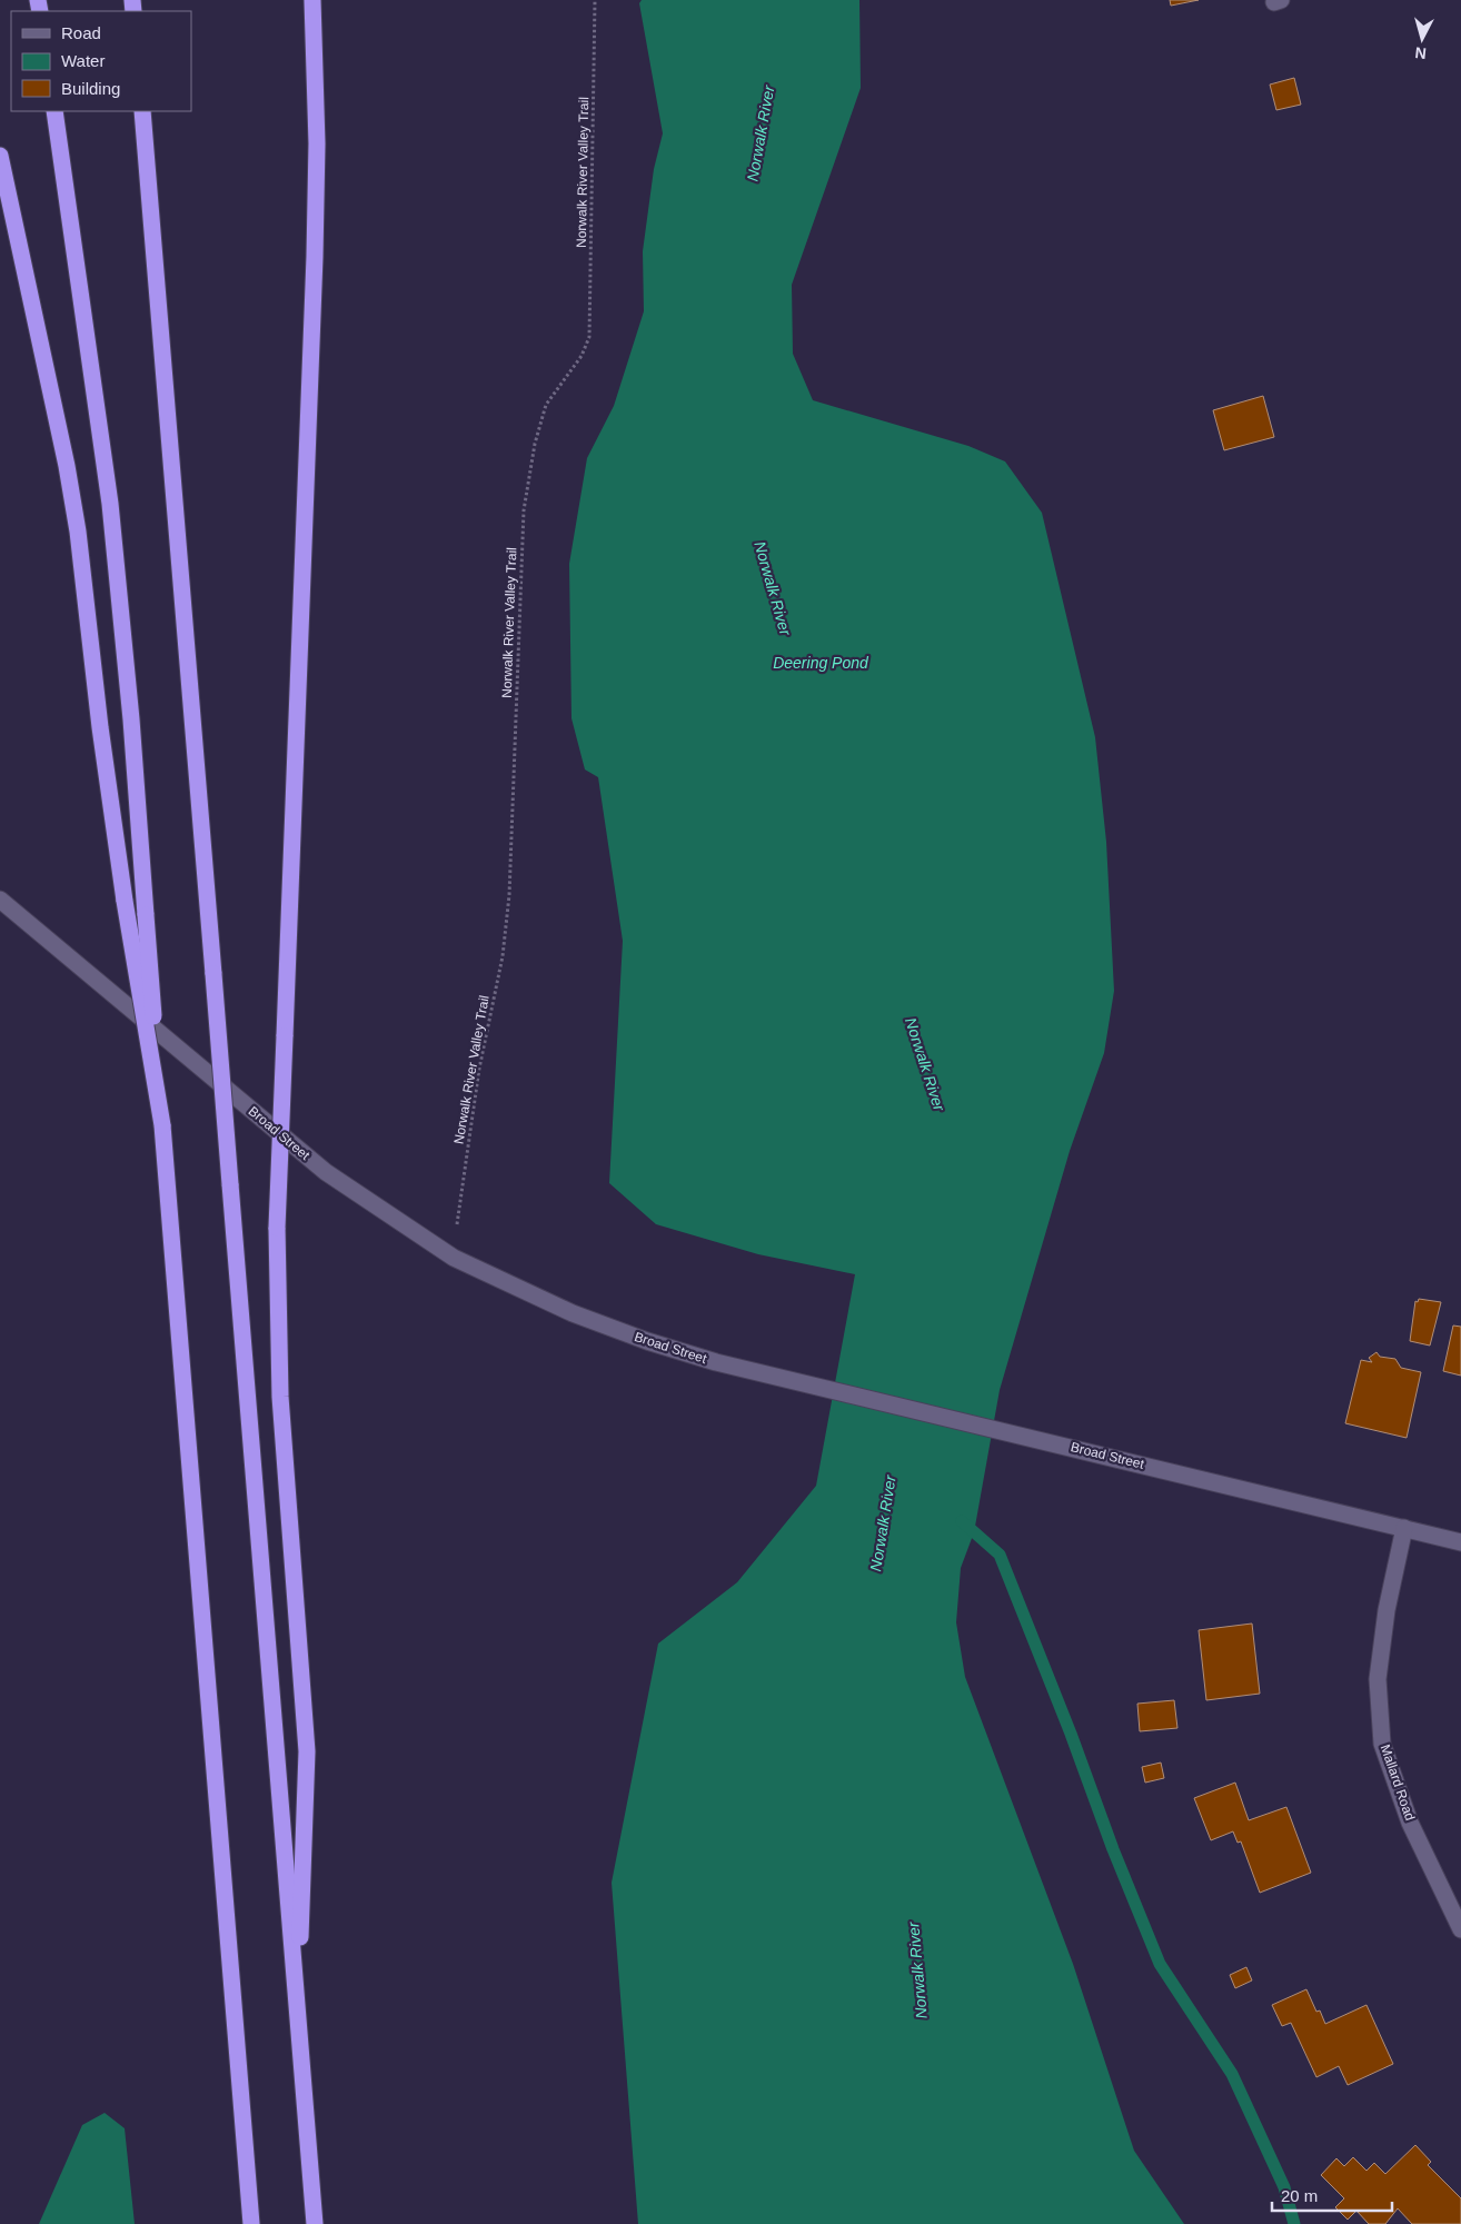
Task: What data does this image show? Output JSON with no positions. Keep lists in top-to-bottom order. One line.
{"streets":{"street":["Broad Street","Mallard Road"],"path":["Norwalk River Valley Trail"]},"crossings":[["Norwalk River Valley Trail","Broad Street"],["Broad Street","Mallard Road"]],"water":["Norwalk River","Deering Pond"],"legend":["Road","Water","Building"],"scale_bar":"20 m","north":"bottom"}
